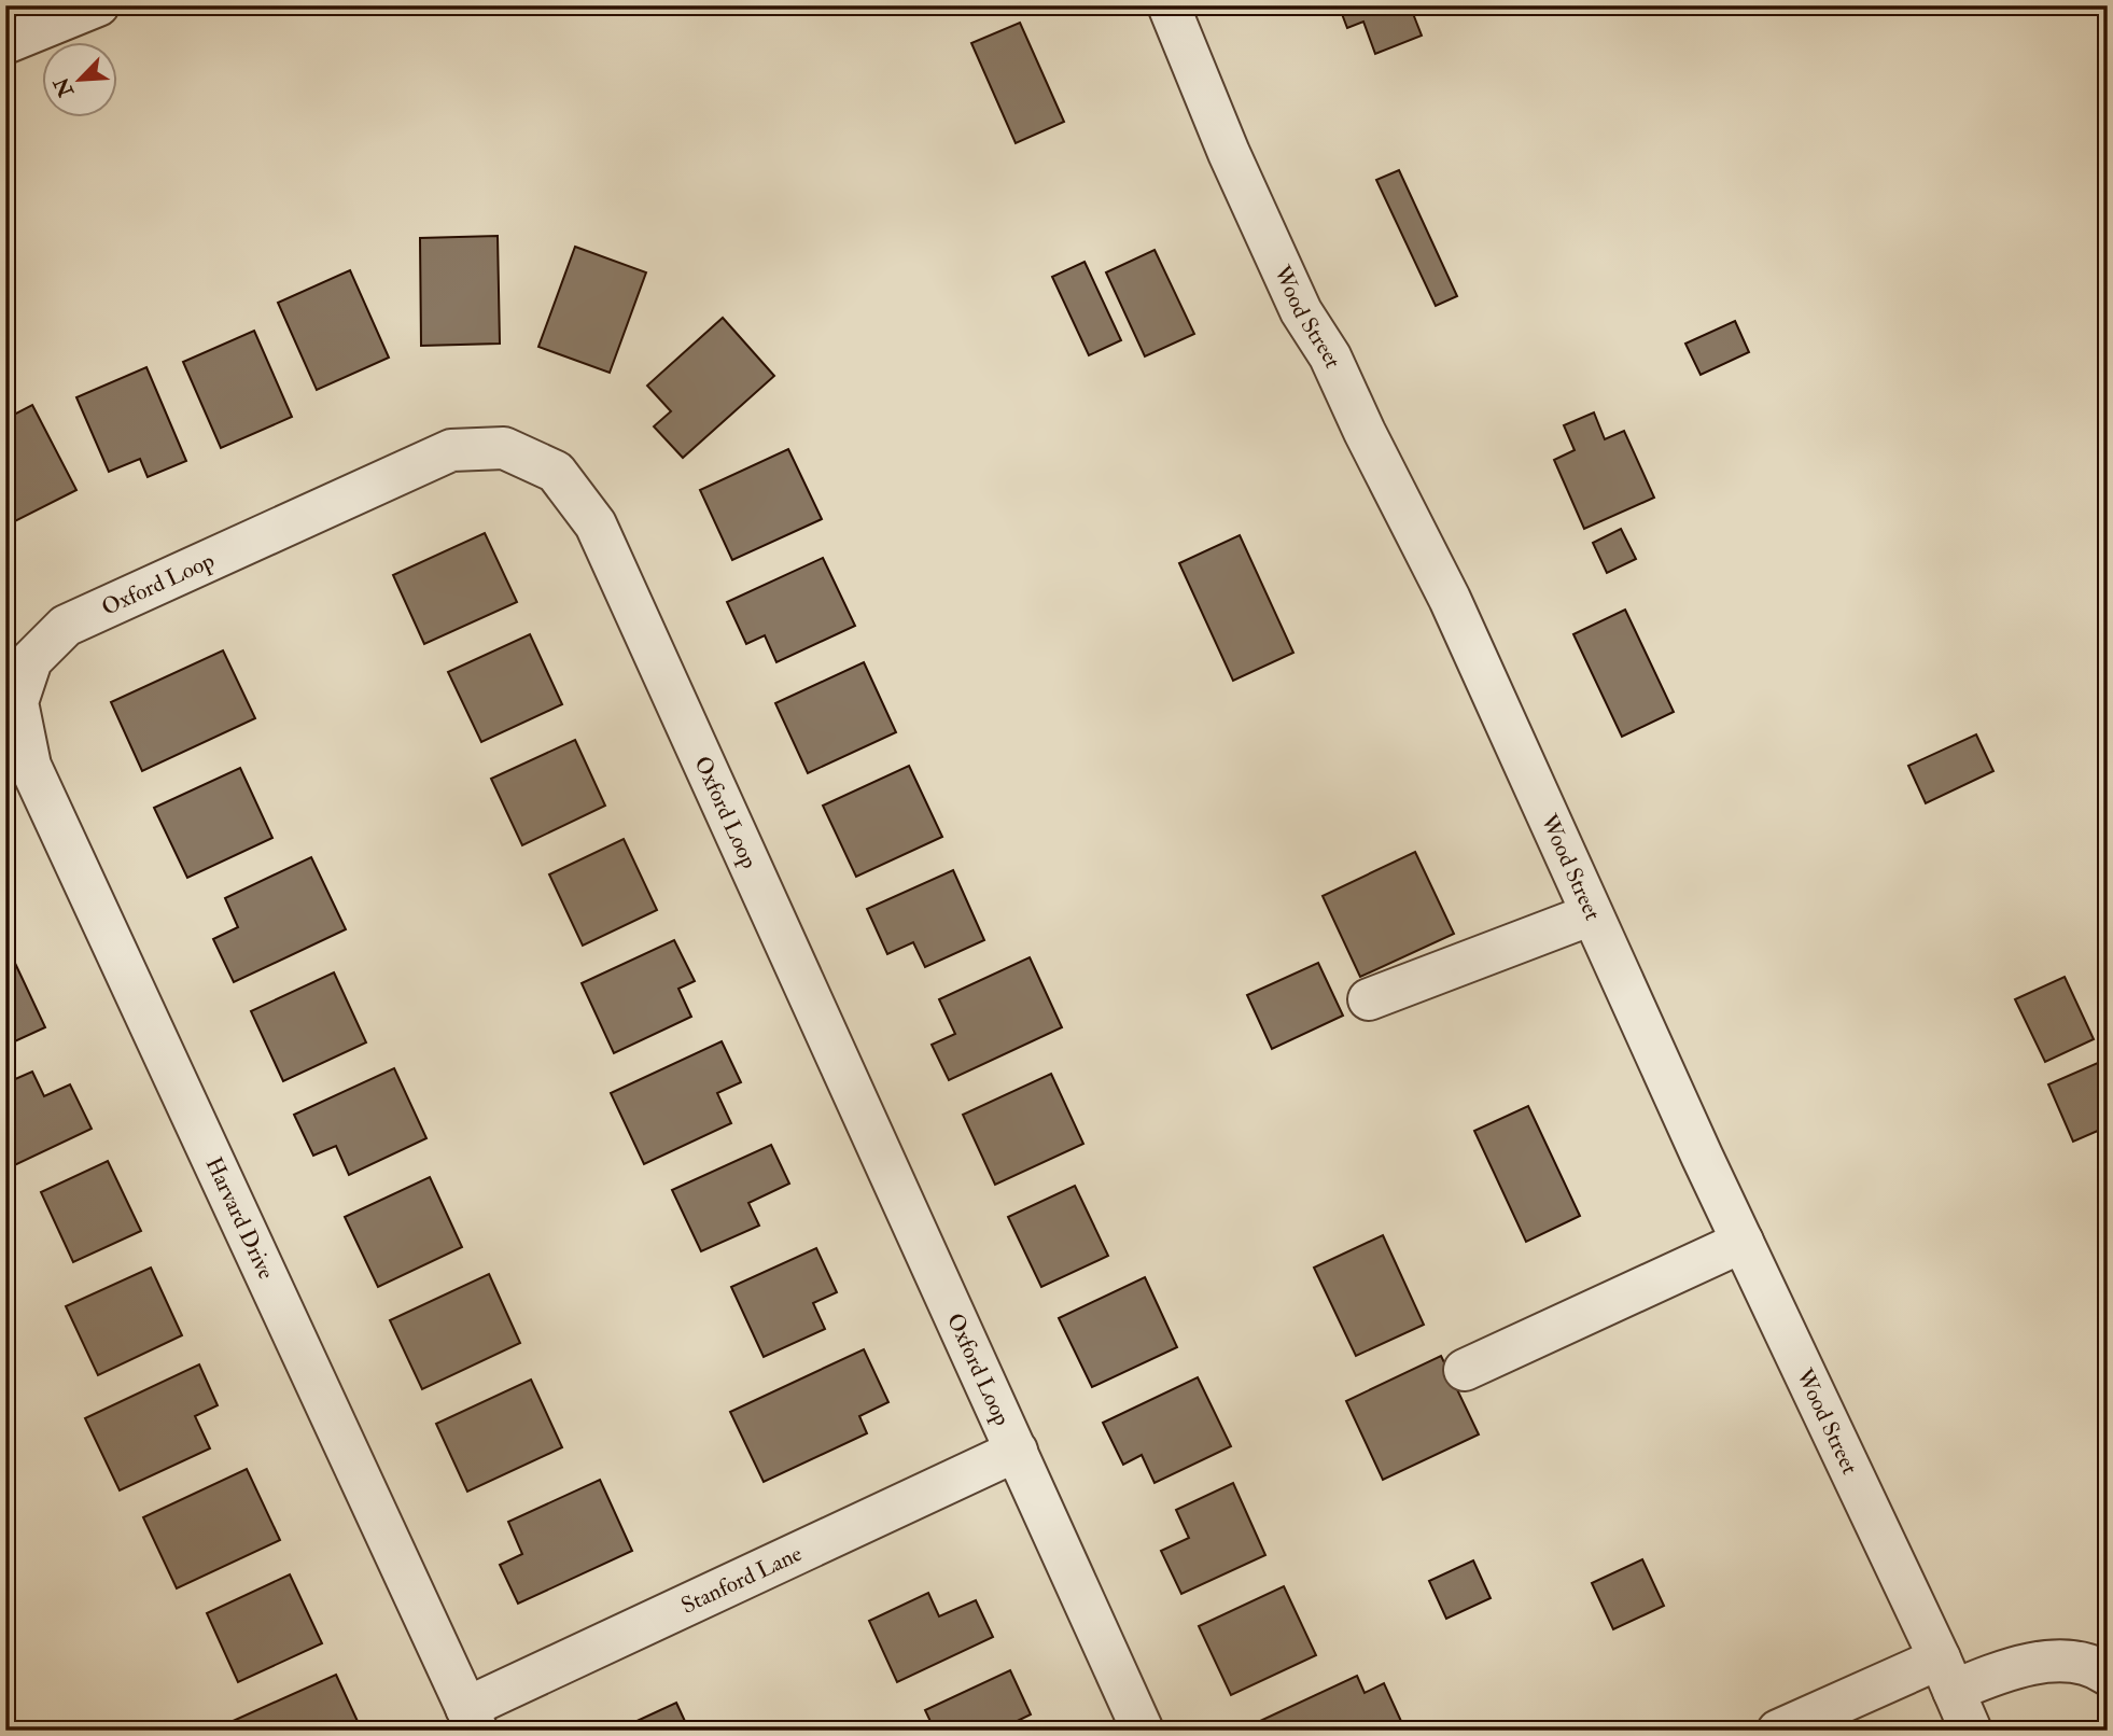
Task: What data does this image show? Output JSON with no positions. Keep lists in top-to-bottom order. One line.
{"streets":{"street":["Wood Street","Oxford Loop","Harvard Drive","Stanford Lane"]},"crossings":[["Oxford Loop","Harvard Drive"],["Oxford Loop","Stanford Lane"],["Harvard Drive","Stanford Lane"]],"north":"bottom left"}
